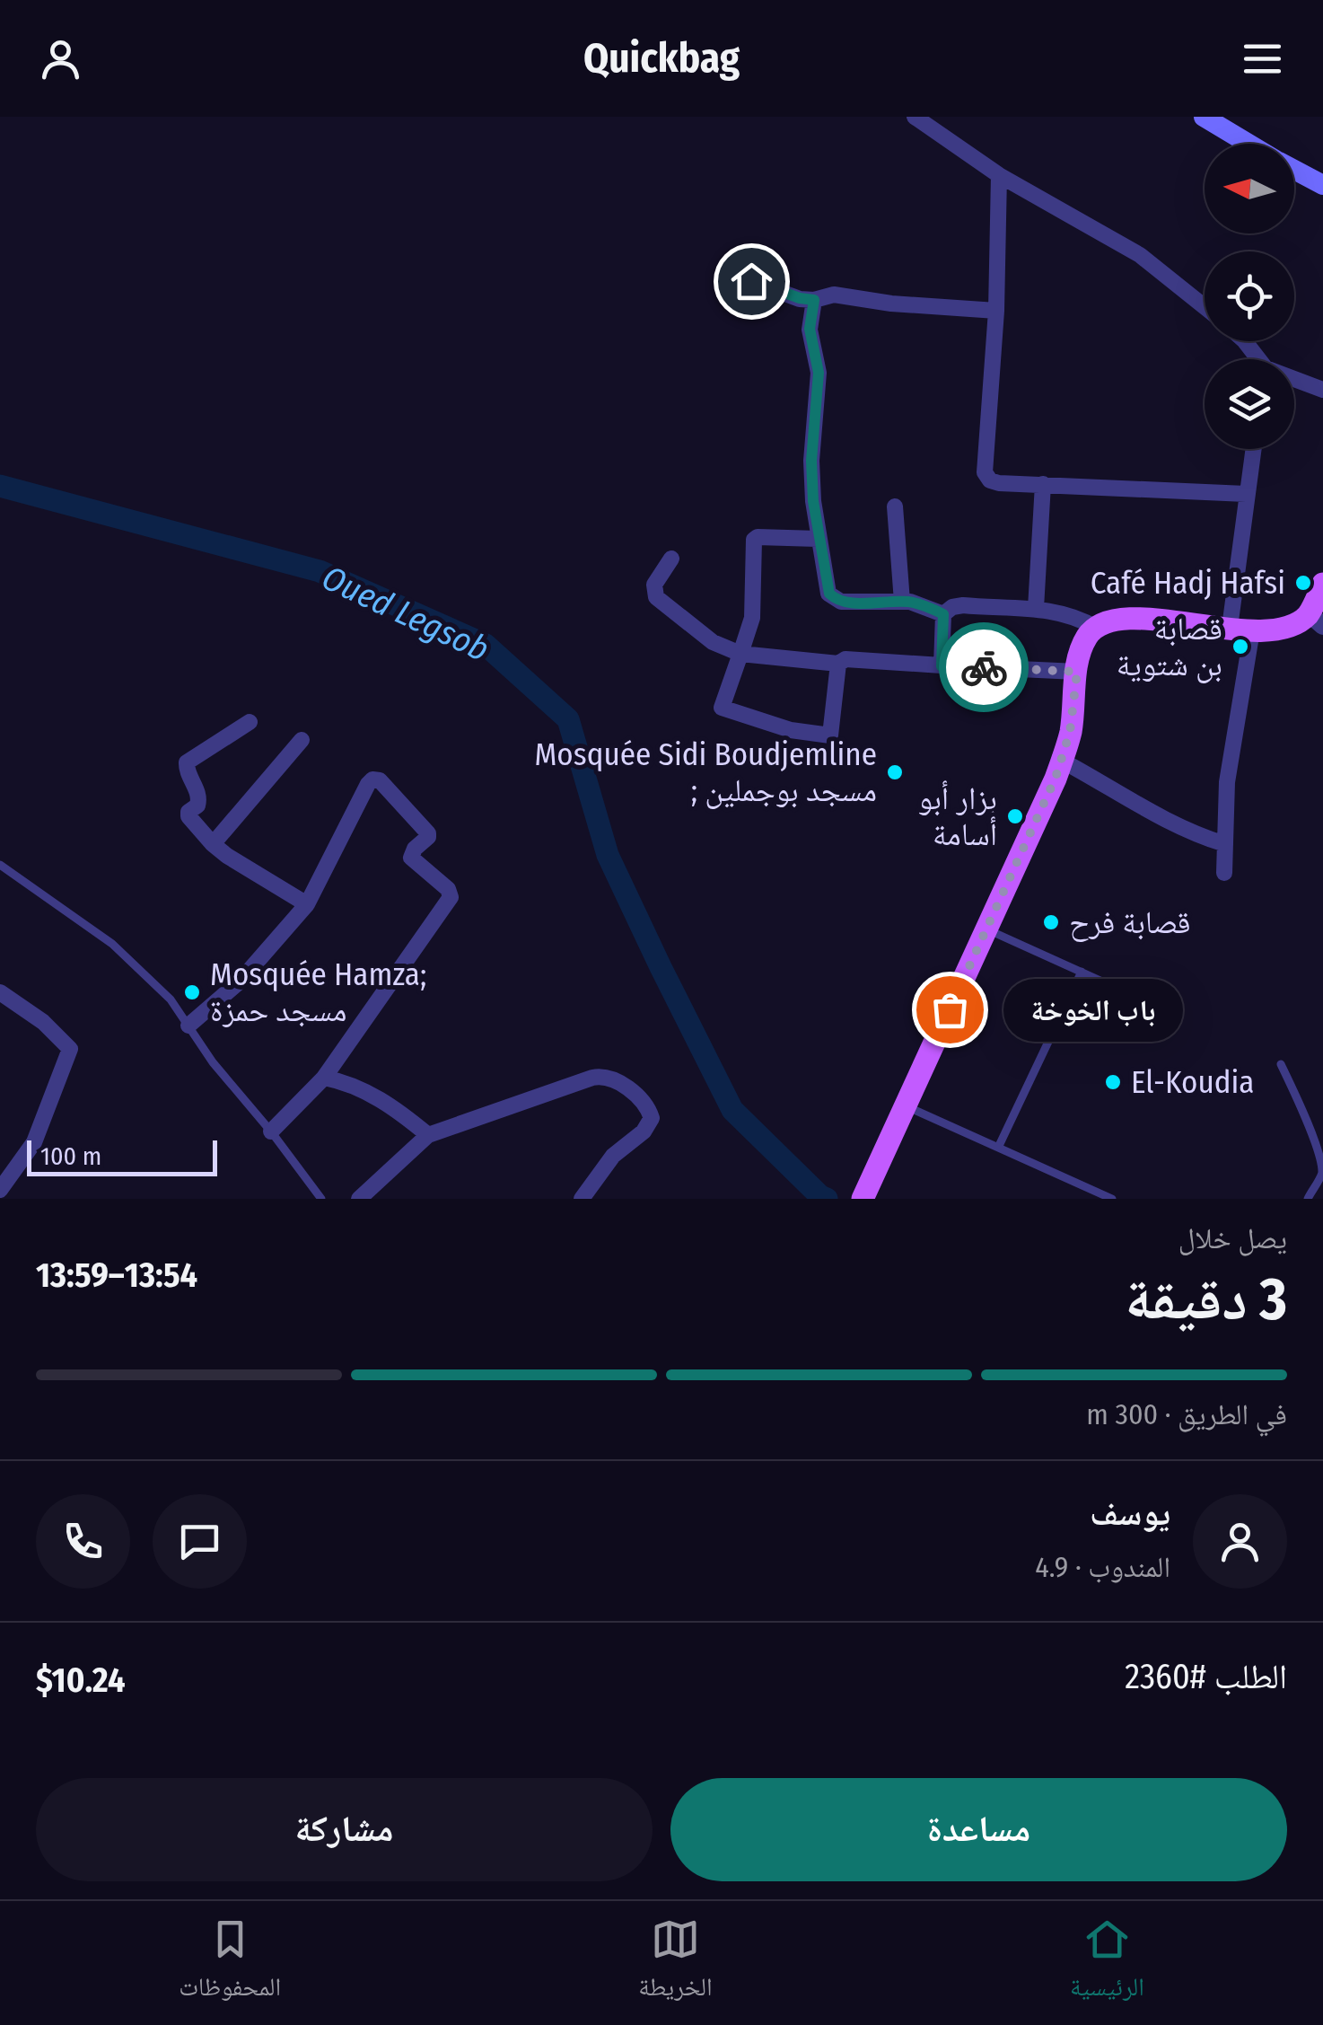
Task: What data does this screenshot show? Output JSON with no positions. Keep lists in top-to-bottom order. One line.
{"water":["Oued Legsob"],"places":["Café Hadj Hafsi","قصابة بن شتوية","Mosquée Sidi Boudjemline ; مسجد بوجملين","بزار أبو أسامة","قصابة فرح","Mosquée Hamza; مسجد حمزة","باب الخوخة","El-Koudia"],"scale_bar":"100 m","north":"left","page":{"header":"Quickbag","bubble":"باب الخوخة","scale":"100 m","heading":["3 دقيقة","يصل خلال","13:54–13:59"],"panel":["يوسف","المندوب · 4.9","الطلب #2360","$10.24"],"bar":"في الطريق · 300 m","buttons":["مساعدة","مشاركة"],"tabs":["الرئيسية","الخريطة","المحفوظات"]}}
